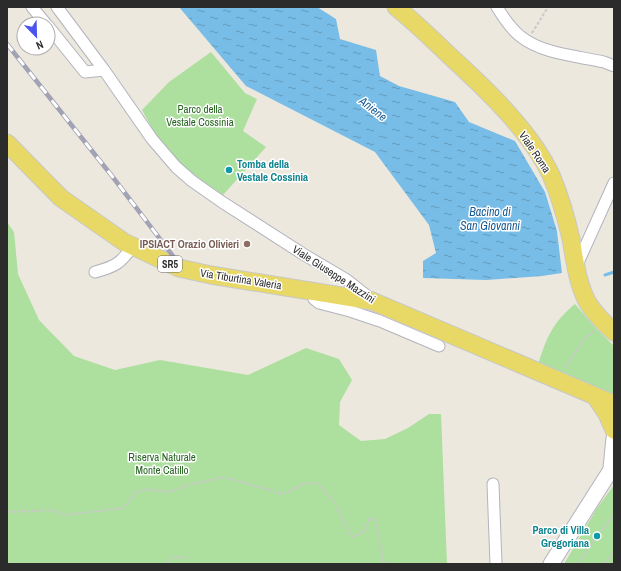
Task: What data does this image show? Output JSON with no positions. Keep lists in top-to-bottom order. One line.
{"streets":{"main road":["Viale Roma","SR5","Viale Giuseppe Mazzini","Via Tiburtina Valeria"]},"crossings":[["Viale Giuseppe Mazzini","Via Tiburtina Valeria"]],"water":["Aniene","Bacino di San Giovanni"],"parks":["Parco della Vestale Cossinia","Riserva Naturale Monte Catillo"],"places":["Tomba della Vestale Cossinia","IPSIACT Orazio Olivieri","Parco di Villa Gregoriana"],"north":"bottom right"}
